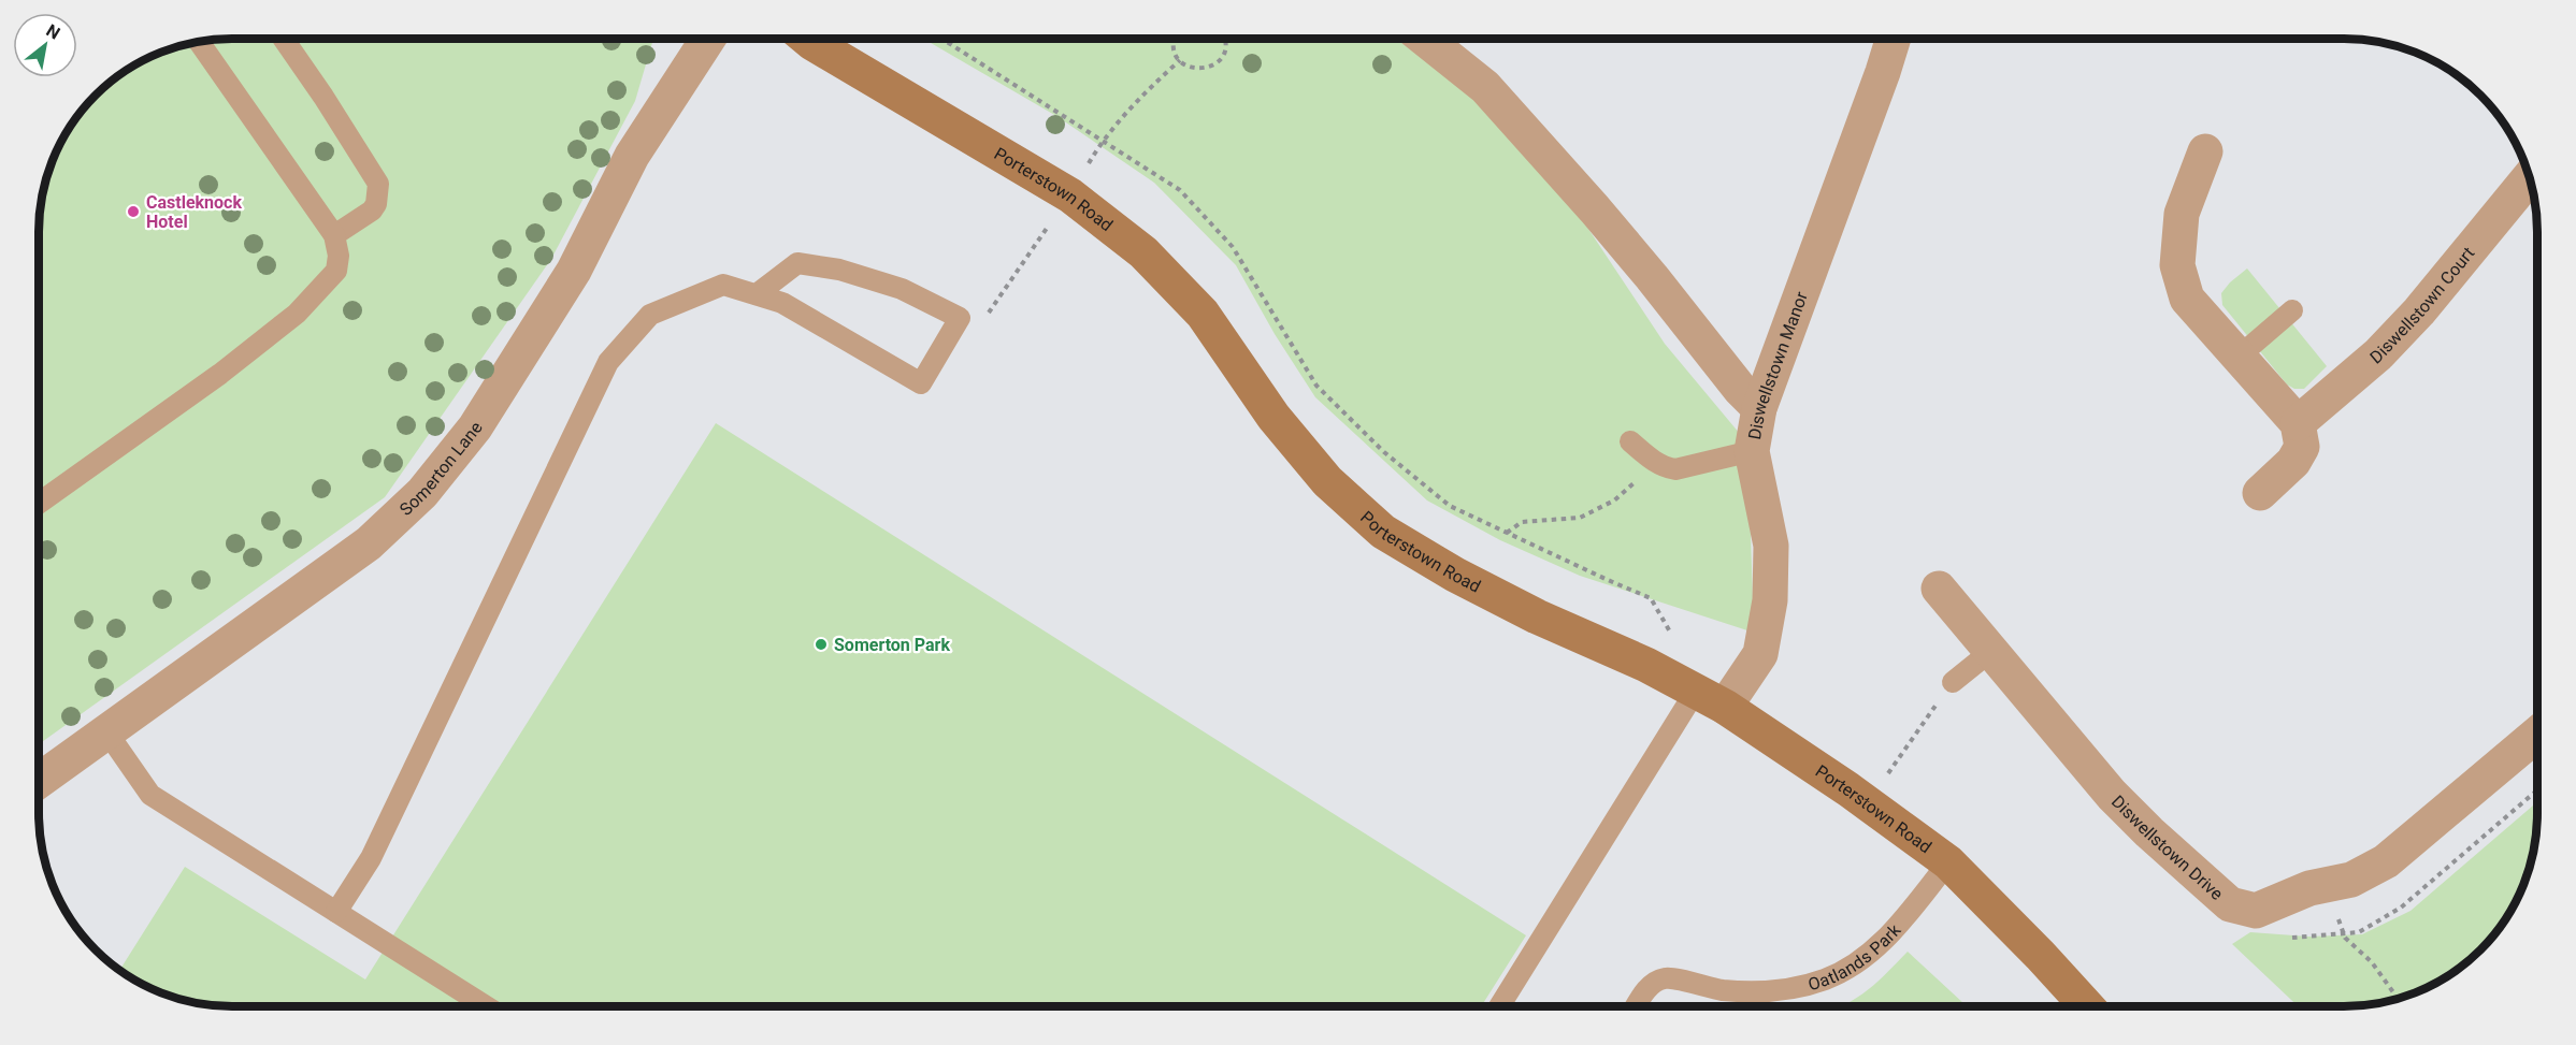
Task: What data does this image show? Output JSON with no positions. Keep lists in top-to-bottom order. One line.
{"streets":{"street":["Porterstown Road","Diswellstown Court","Diswellstown Manor","Somerton Lane","Diswellstown Drive"],"lane":["Oatlands Park"]},"crossings":[["Porterstown Road","Diswellstown Manor"],["Porterstown Road","Oatlands Park"]],"places":["Castleknock Hotel","Somerton Park"],"north":"top right"}
